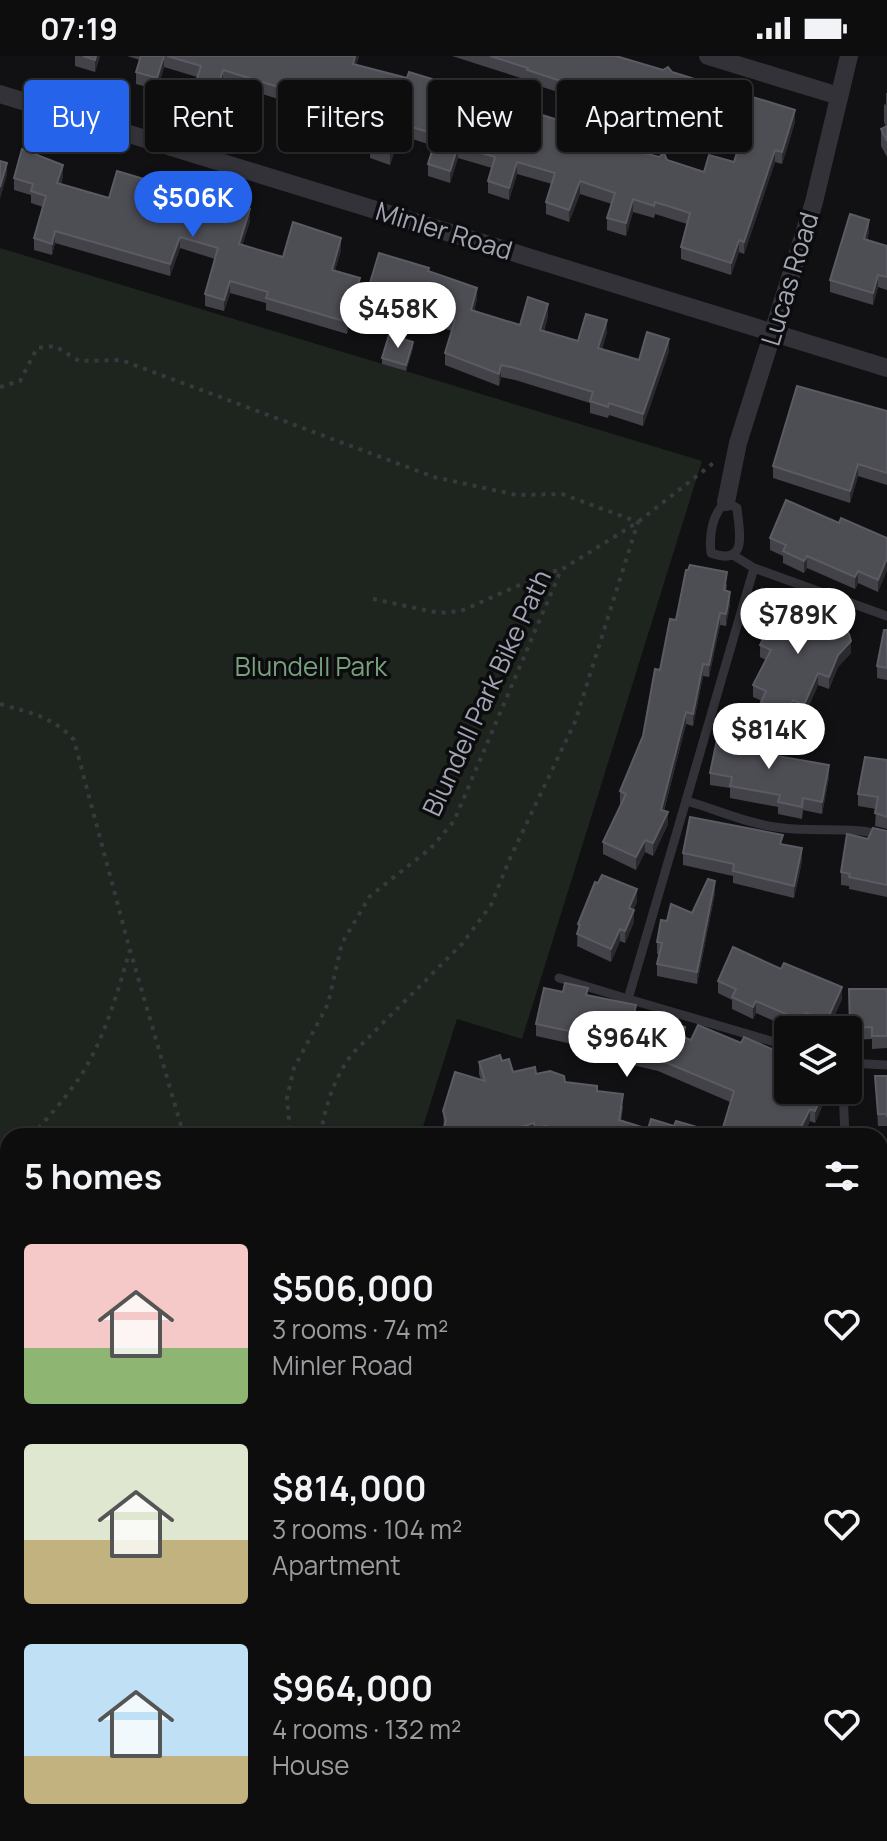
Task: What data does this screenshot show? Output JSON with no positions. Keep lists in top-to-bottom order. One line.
{"streets":{"street":["Minler Road","Lucas Road"],"path":["Blundell Park Bike Path"]},"crossings":[["Minler Road","Lucas Road"],["Lucas Road","Blundell Park Bike Path"]],"parks":["Blundell Park"],"page":{"status":"07:19","chip":["Buy","Rent","Filters","New","Apartment"],"price":["$506K","$458K","$789K","$814K","$964K"],"heading":"5 homes","list":[{"name":"$506,000","note":"3 rooms · 74 m² · Minler Road"},{"name":"$814,000","note":"3 rooms · 104 m² · Apartment"},{"name":"$964,000","note":"4 rooms · 132 m² · House"}]}}
